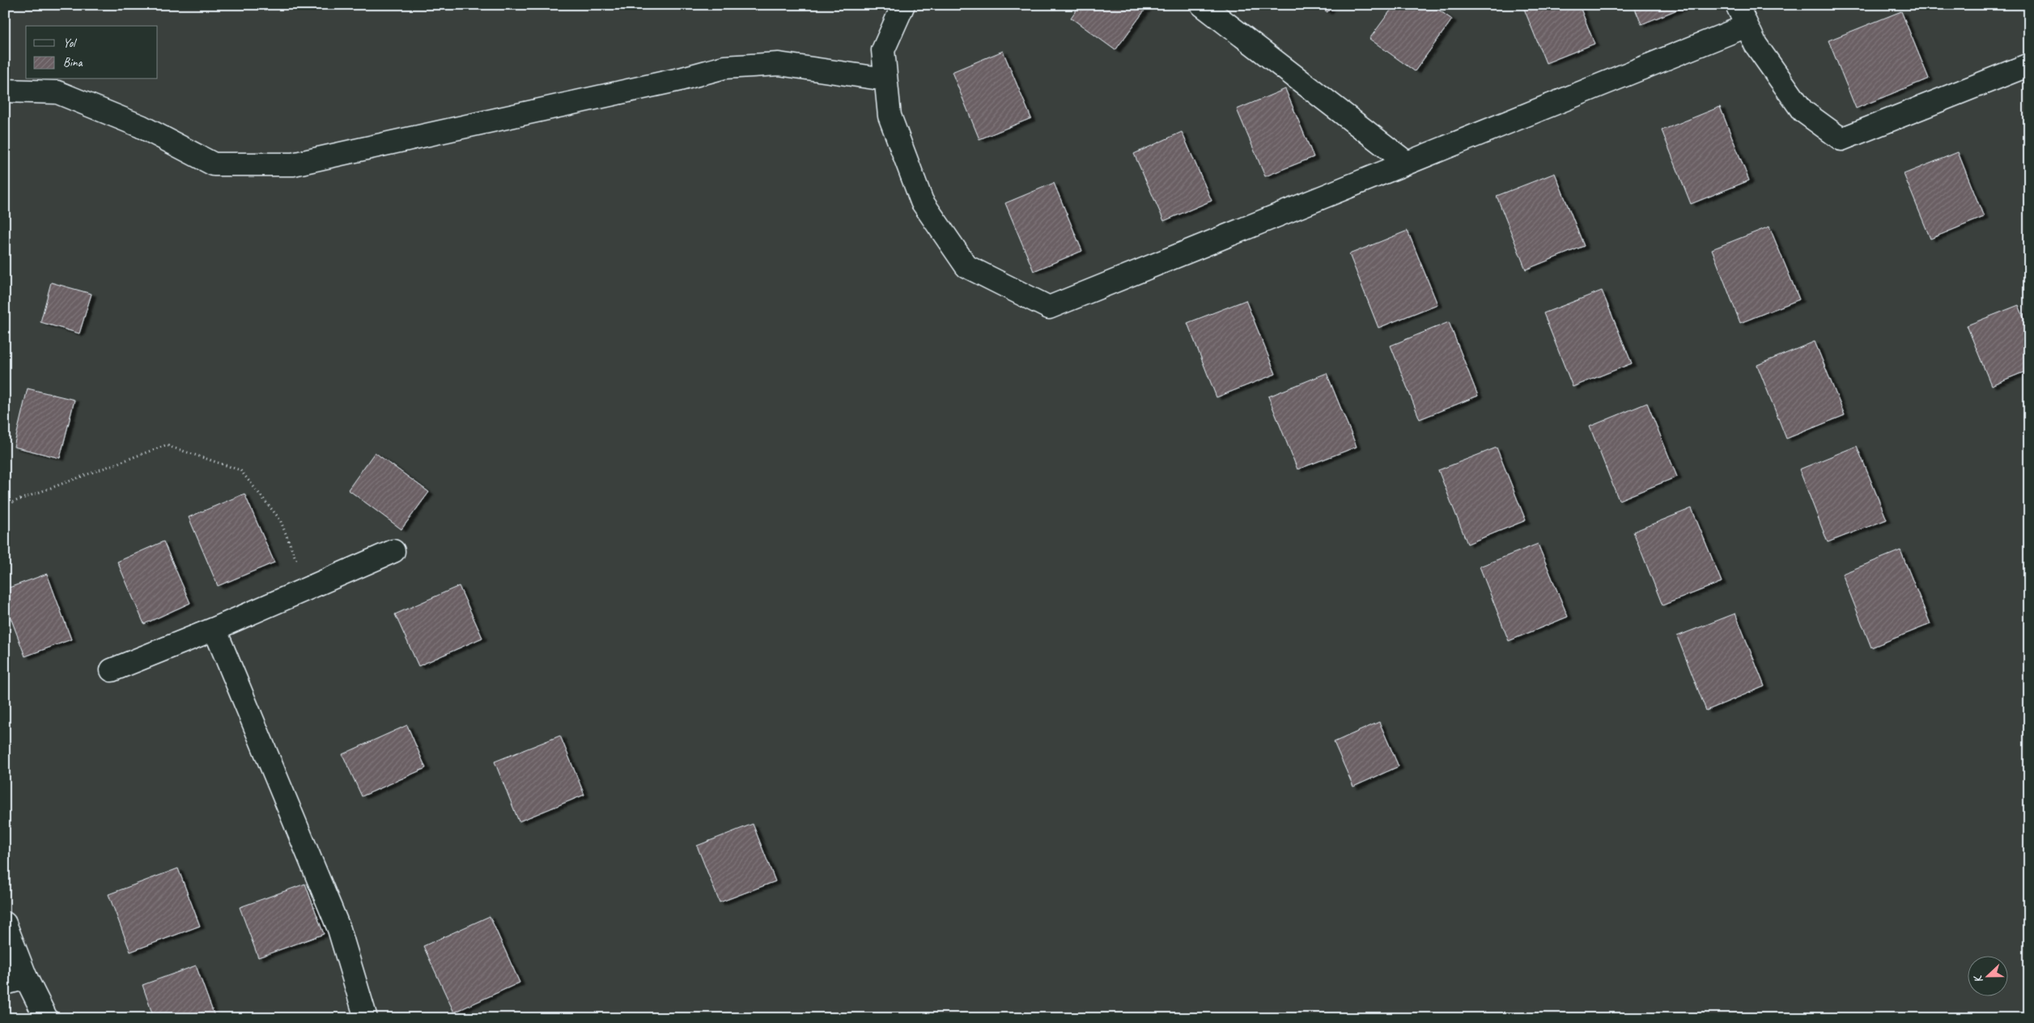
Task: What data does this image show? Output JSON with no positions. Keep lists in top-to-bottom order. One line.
{"legend":["Yol","Bina"],"north":"left"}
